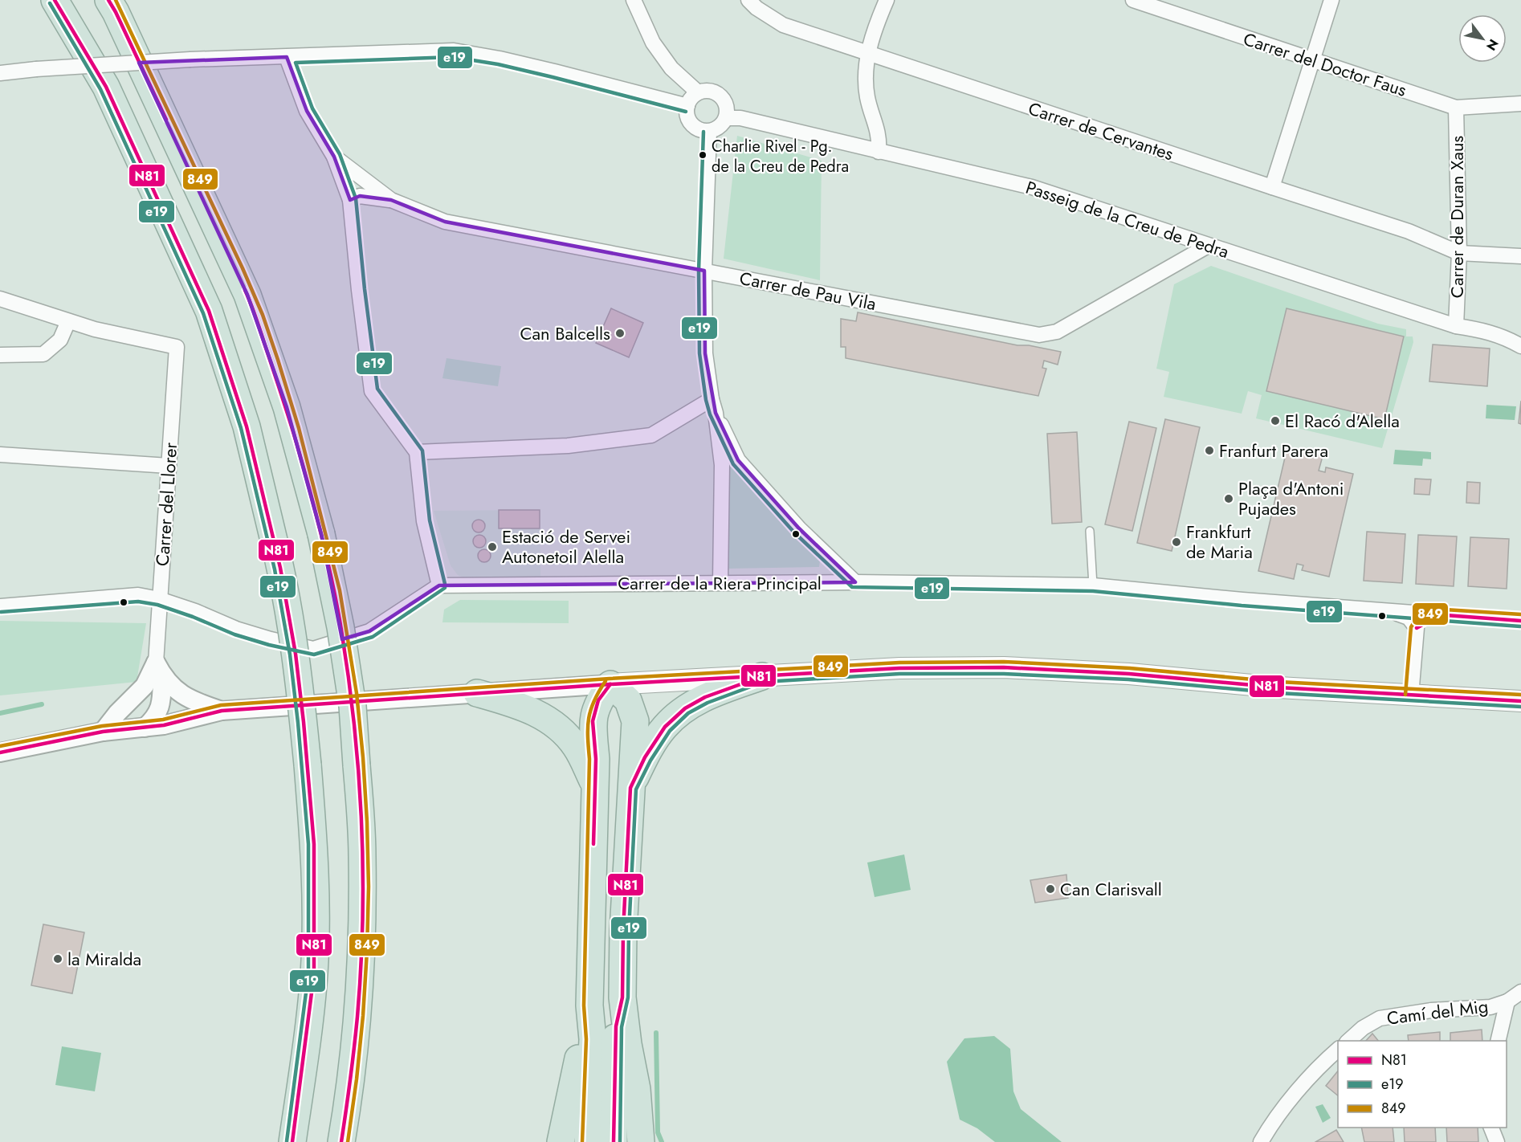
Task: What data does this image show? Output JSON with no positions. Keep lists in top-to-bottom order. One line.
{"streets":{"street":["Carrer del Doctor Faus","Carrer de Cervantes","Carrer de Duran Xaus","Passeig de la Creu de Pedra","Carrer de Pau Vila","Carrer del Llorer","Carrer de la Riera Principal","Camí del Mig"]},"crossings":[["Carrer del Doctor Faus","Carrer de Duran Xaus"],["Carrer de Cervantes","Carrer de Duran Xaus"],["Carrer de Duran Xaus","Passeig de la Creu de Pedra"],["Passeig de la Creu de Pedra","Carrer de Pau Vila"]],"places":["Charlie Rivel - Pg. de la Creu de Pedra","Can Balcells","El Racó d'Alella","Franfurt Parera","Plaça d'Antoni Pujades","Frankfurt de Maria","Estació de Servei Autonetoil Alella","Can Clarisvall","la Miralda"],"lines":["transit line N81","transit line 849","transit line e19"],"legend":["N81","e19","849"],"north":"bottom right"}
